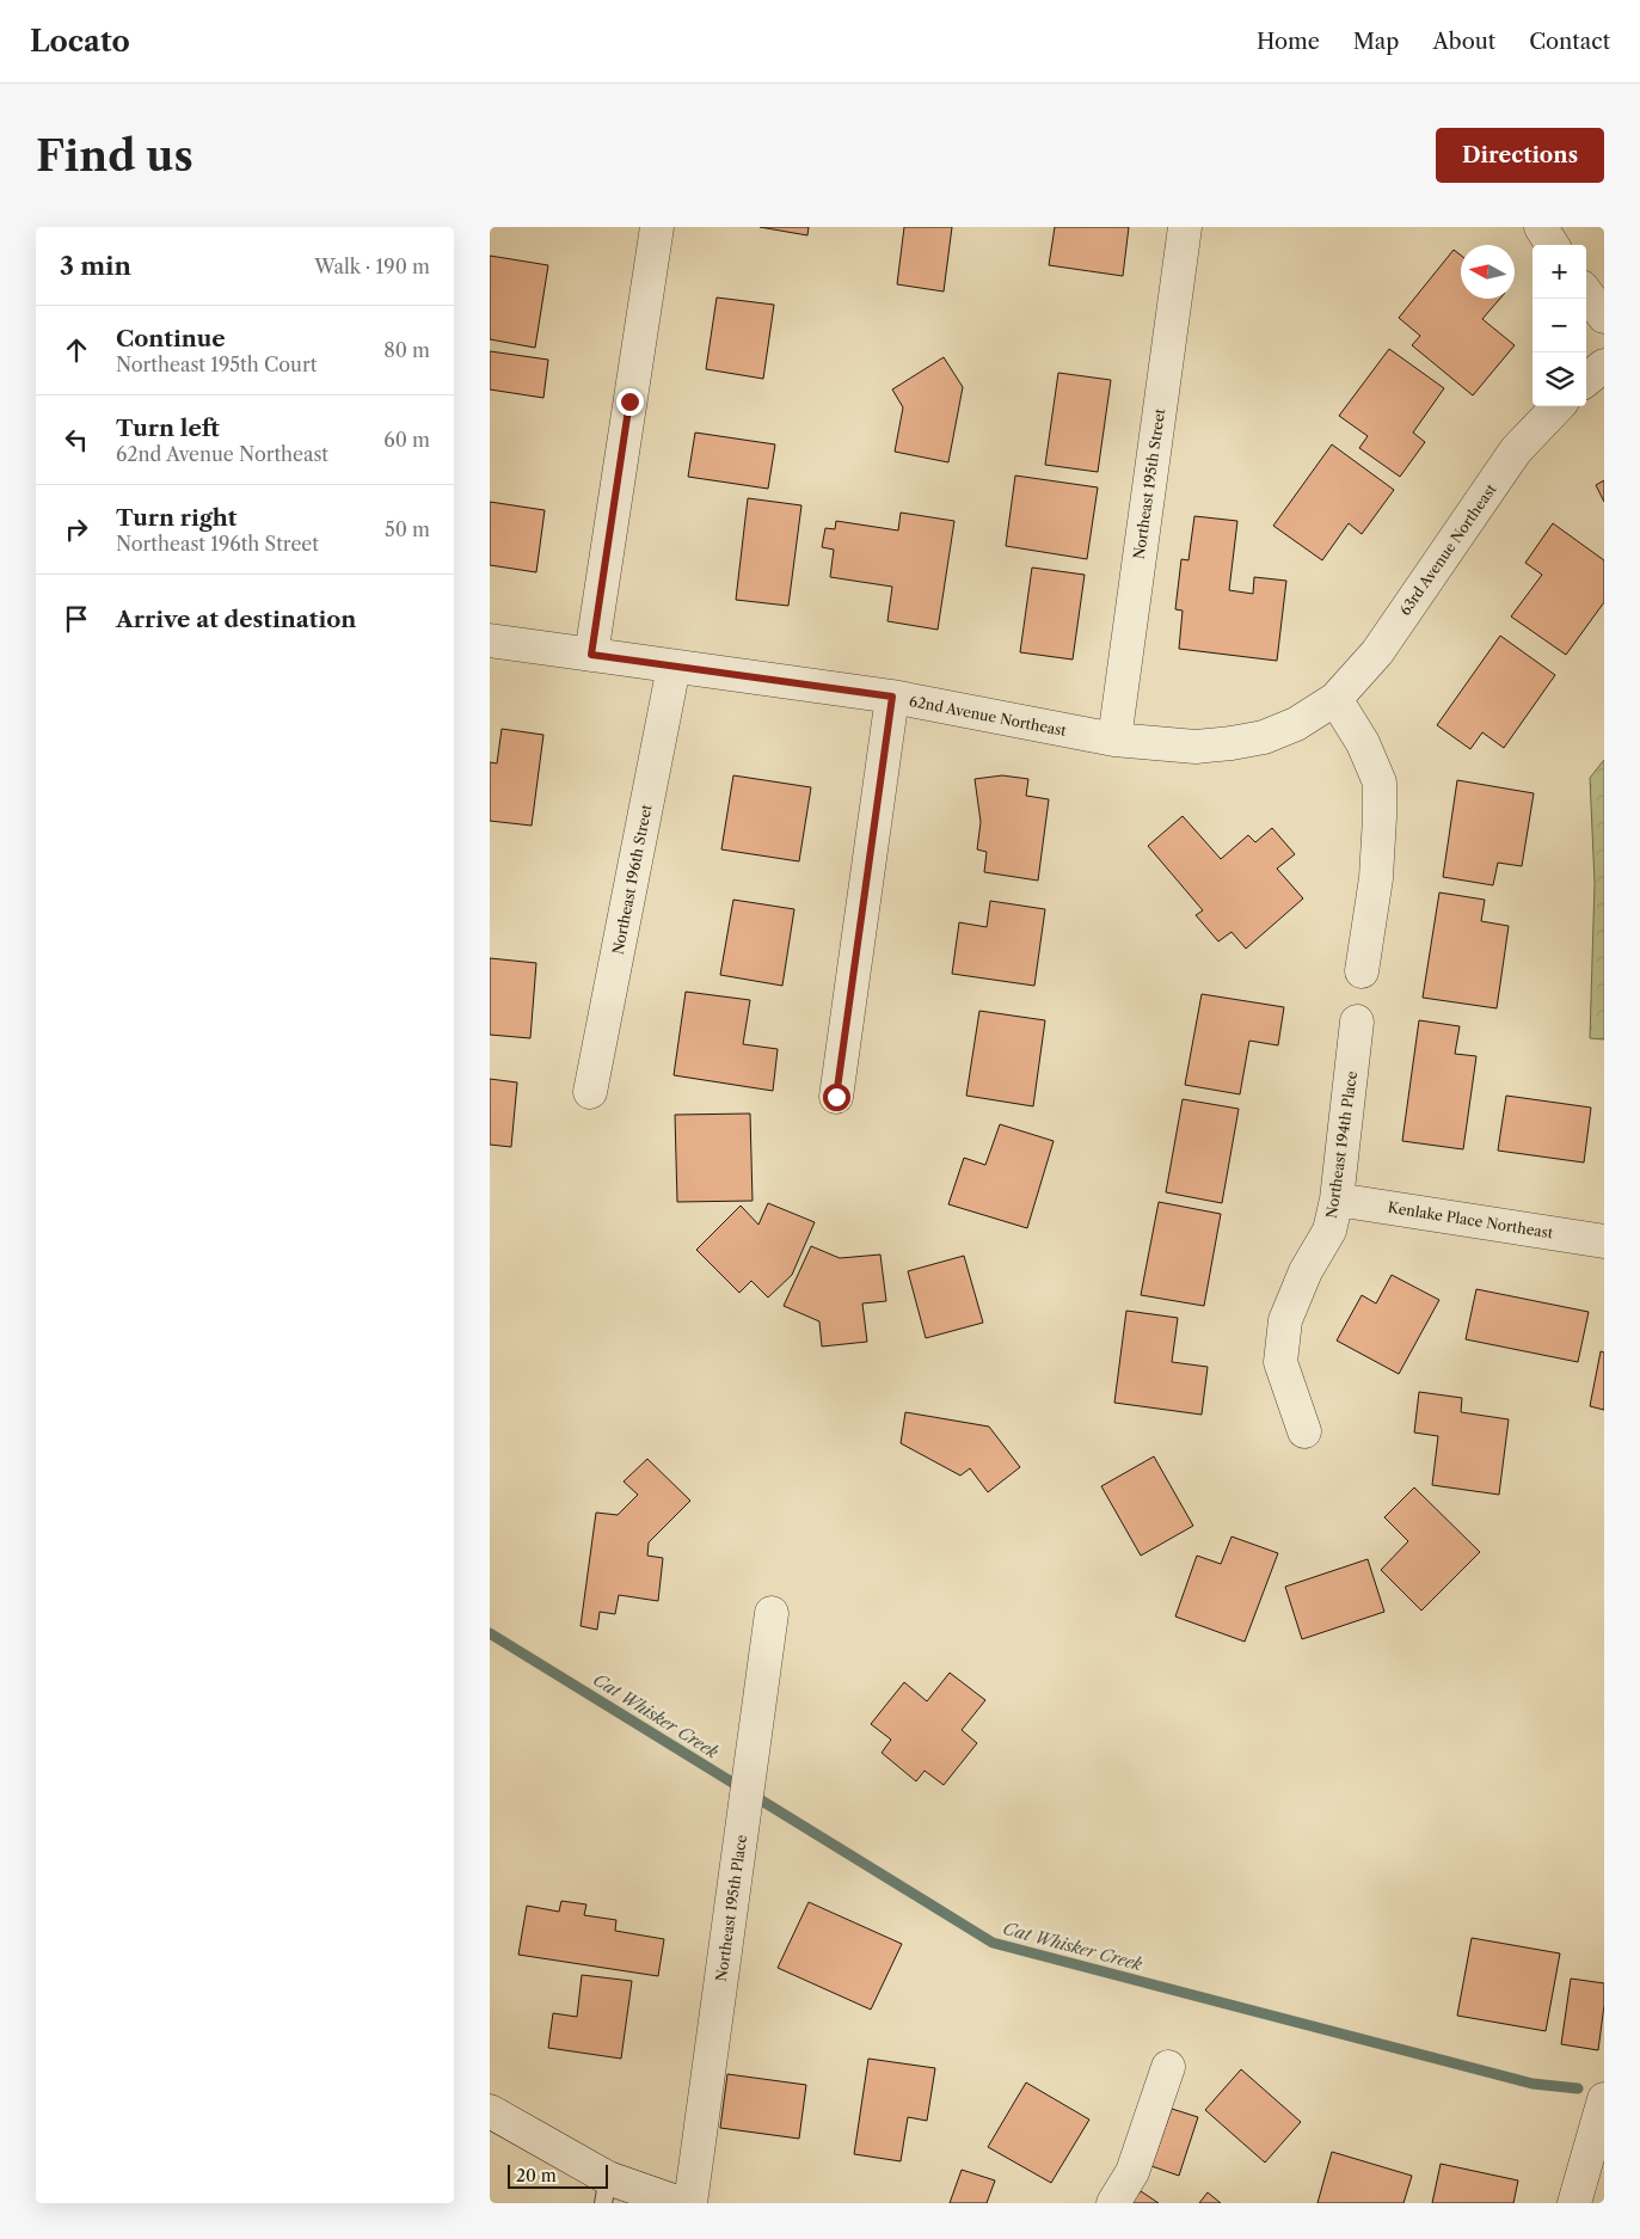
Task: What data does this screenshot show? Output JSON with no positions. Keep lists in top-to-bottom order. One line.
{"streets":{"street":["Northeast 195th Street","63rd Avenue Northeast","62nd Avenue Northeast","Northeast 196th Street","Northeast 194th Place","Kenlake Place Northeast","Northeast 195th Place"]},"crossings":[["Northeast 195th Street","62nd Avenue Northeast"],["63rd Avenue Northeast","62nd Avenue Northeast"],["62nd Avenue Northeast","Northeast 196th Street"],["Northeast 194th Place","Kenlake Place Northeast"]],"water":["Cat Whisker Creek"],"scale_bar":"20 m","north":"left","page":{"header":"Locato","nav":["Home","Map","About","Contact"],"buttons":"Directions","title":"Find us","heading":["3 min","Walk · 190 m"],"map_buttons":["+","−"],"list":[["Continue","Northeast 195th Court","80 m"],["Turn left","62nd Avenue Northeast","60 m"],["Turn right","Northeast 196th Street","50 m"],"Arrive at destination"],"scale":"20 m"}}
